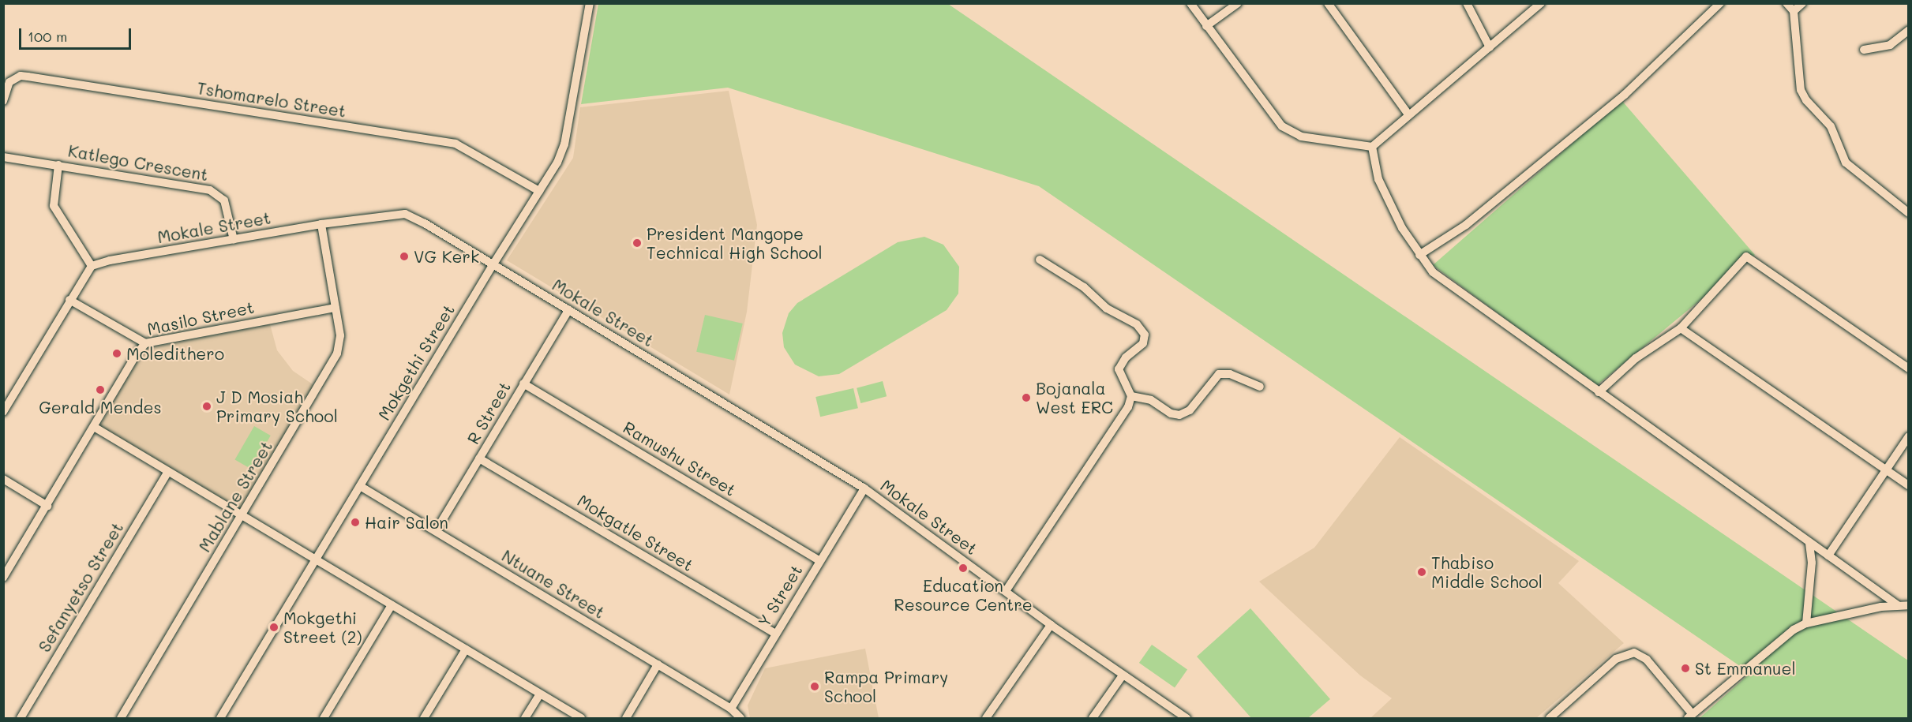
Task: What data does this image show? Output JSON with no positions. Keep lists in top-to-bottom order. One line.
{"streets":{"street":["Tshomarelo Street","Katlego Crescent","Mokale Street","Masilo Street","Mokgethi Street","R Street","Ramushu Street","Mablane Street","Mokgatle Street","Ntuane Street","Sefanyetso Street","Y Street"]},"crossings":[["Tshomarelo Street","Mokgethi Street"],["Katlego Crescent","Mokale Street"],["Mokale Street","Mokgethi Street"],["Mokale Street","R Street"],["Mokale Street","Mablane Street"],["Mokale Street","Y Street"],["Masilo Street","Mablane Street"],["Mokgethi Street","Ntuane Street"],["R Street","Ramushu Street"],["R Street","Mokgatle Street"],["R Street","Ntuane Street"],["Ramushu Street","Y Street"],["Mokgatle Street","Y Street"],["Ntuane Street","Y Street"]],"places":["President Mangope Technical High School","VG Kerk","Moledithero","Gerald Mendes","Bojanala West ERC","J D Mosiah Primary School","Hair Salon","Education Resource Centre","Thabiso Middle School","Mokgethi Street (2)","St Emmanuel","Rampa Primary School"],"scale_bar":"100 m"}
